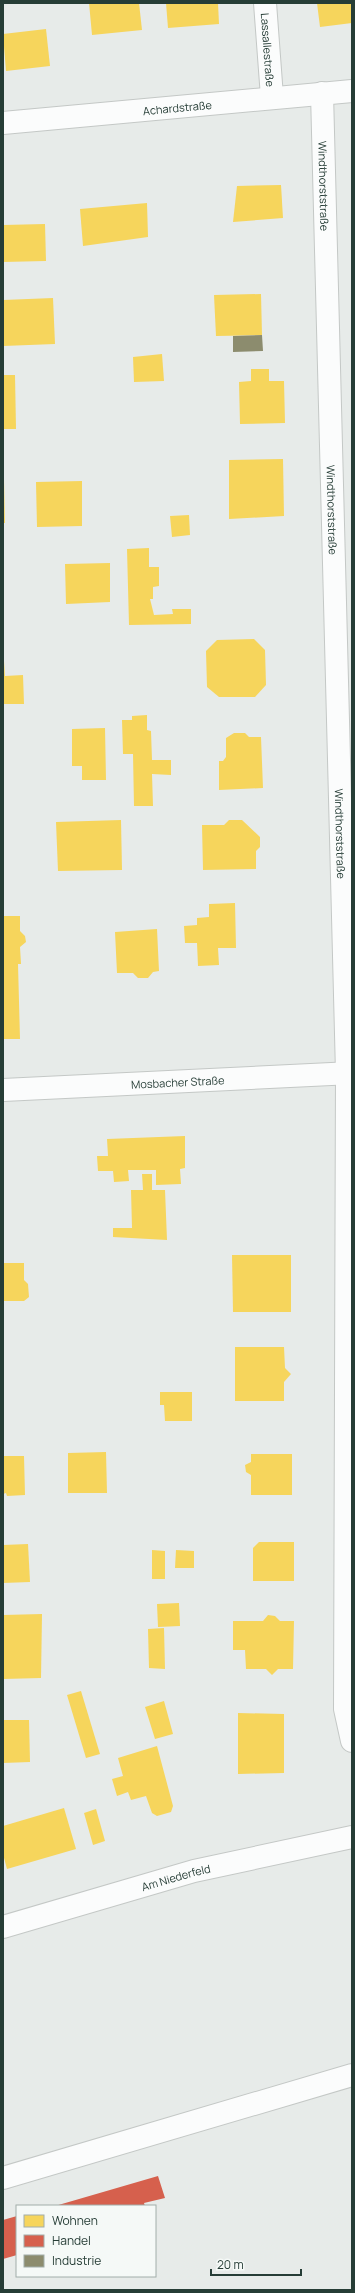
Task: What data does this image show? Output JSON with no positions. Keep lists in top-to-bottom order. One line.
{"streets":{"street":["Lassallestraße","Achardstraße","Windthorststraße","Mosbacher Straße","Am Niederfeld"]},"crossings":[["Lassallestraße","Achardstraße"],["Achardstraße","Windthorststraße"],["Windthorststraße","Mosbacher Straße"]],"legend":["Wohnen","Handel","Industrie"],"scale_bar":"20 m"}
